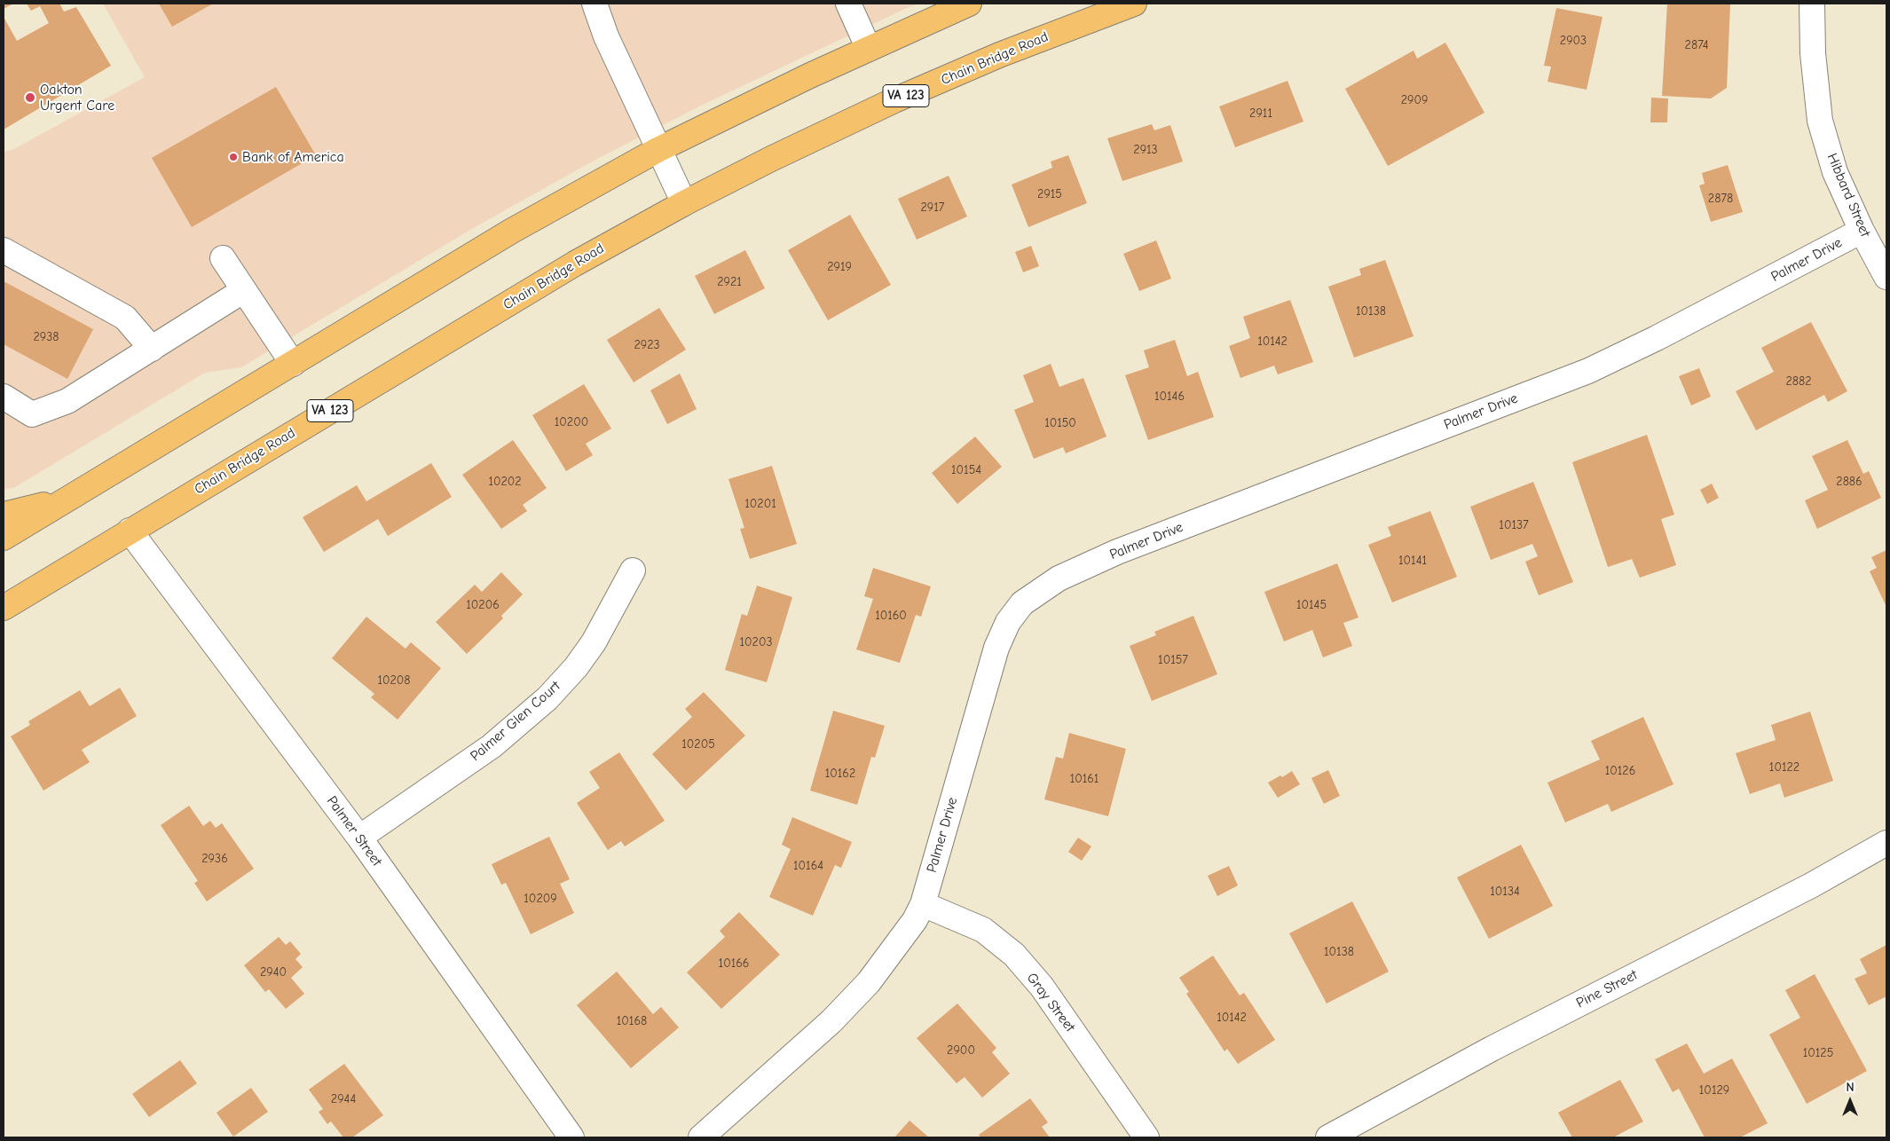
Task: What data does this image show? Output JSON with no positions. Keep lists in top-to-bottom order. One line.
{"streets":{"main road":["Chain Bridge Road","VA 123"],"street":["Hibbard Street","Palmer Drive","Palmer Glen Court","Palmer Street","Pine Street","Gray Street"]},"crossings":[["Chain Bridge Road","Palmer Street"],["Hibbard Street","Palmer Drive"],["Palmer Drive","Gray Street"],["Palmer Glen Court","Palmer Street"]],"places":["Oakton Urgent Care","Bank of America"],"house_numbers":["2903","2874","2909","2911","2913","2915","2878","2917","2919","2921","10138","2938","10142","2923","2882","10146","10200","10150","10154","10202","2886","10201","10137","10141","10206","10145","10160","10203","10157","10208","10205","10122","10126","10162","10161","2936","10164","10134","10209","10138","10166","2940","10142","10168","2900","10125","10129","2944"],"north":"top"}
